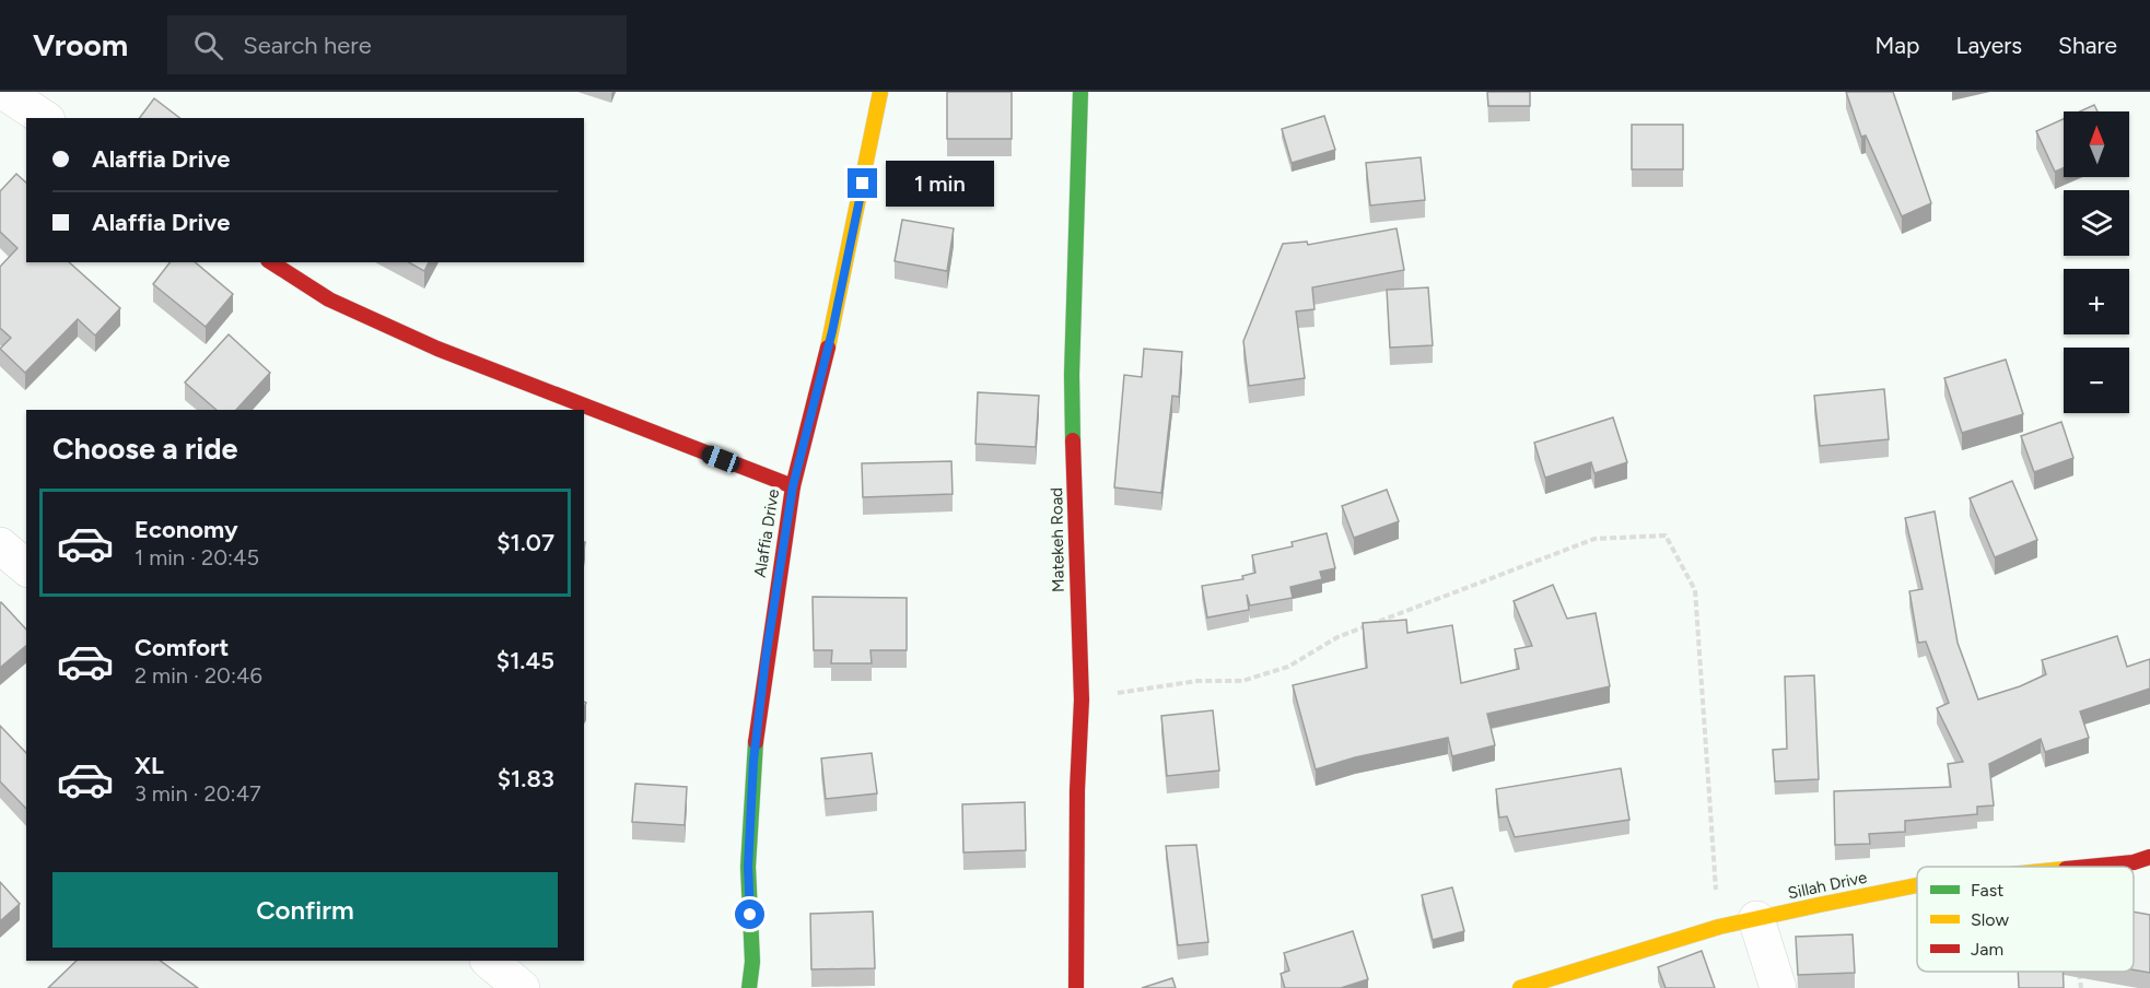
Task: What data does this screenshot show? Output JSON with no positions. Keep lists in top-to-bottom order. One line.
{"streets":{"street":["Alaffia Drive","Matekeh Road","Sillah Drive"]},"legend":["Fast","Slow","Jam"],"north":"top","page":{"header":"Vroom","search":"Search here","nav":["Map","Layers","Share"],"map_buttons":["+","−"],"banner":["Alaffia Drive","Alaffia Drive"],"bubble":"1 min","heading":"Choose a ride","list":[{"name":"Economy","note":"1 min · 20:45","value":"$1.07"},{"name":"Comfort","note":"2 min · 20:46","value":"$1.45"},{"name":"XL","note":"3 min · 20:47","value":"$1.83"}],"buttons":"Confirm"}}
